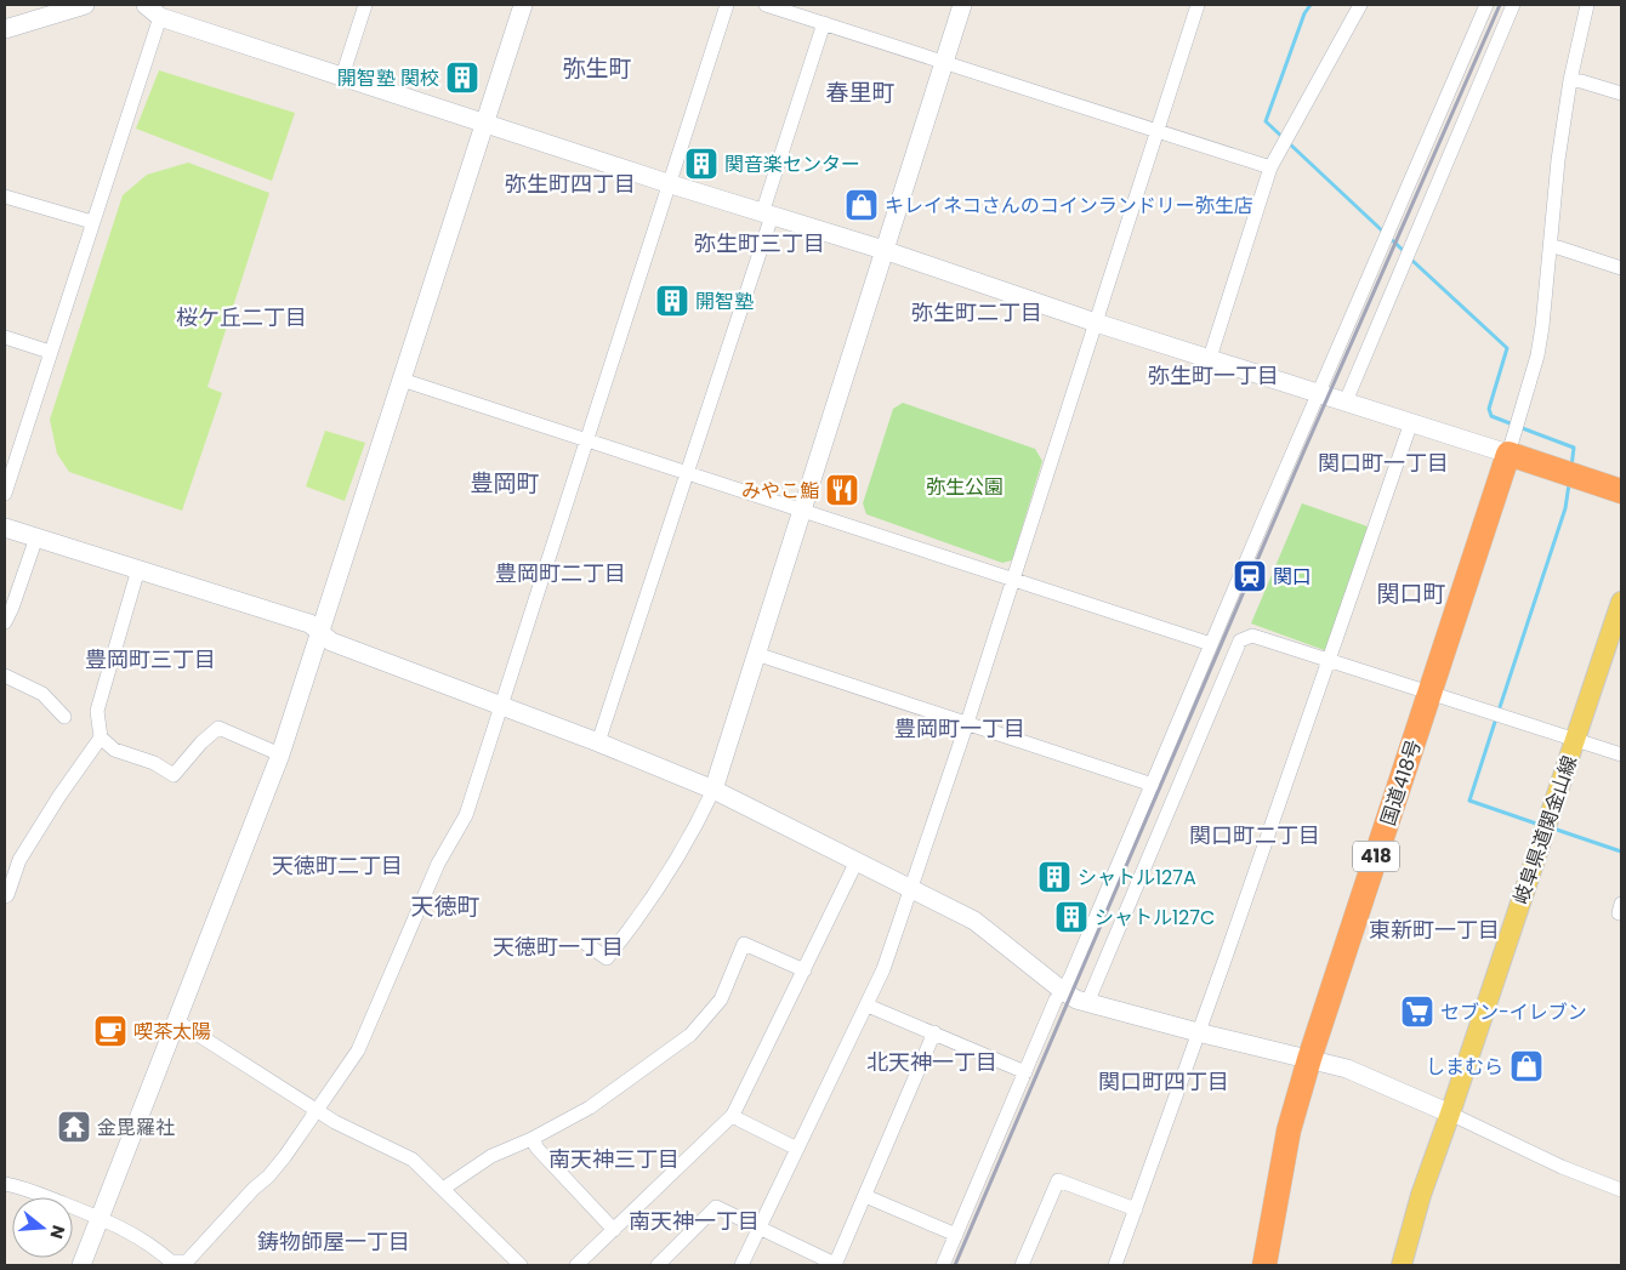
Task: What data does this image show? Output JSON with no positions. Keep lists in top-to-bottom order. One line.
{"streets":{"highway":["国道418号","418"],"main road":["岐阜県道関金山線"]},"districts":["弥生町","春里町","弥生町四丁目","弥生町三丁目","弥生町二丁目","桜ケ丘二丁目","弥生町一丁目","関口町一丁目","豊岡町","豊岡町二丁目","関口町","豊岡町三丁目","豊岡町一丁目","関口町二丁目","天徳町二丁目","天徳町","東新町一丁目","天徳町一丁目","北天神一丁目","関口町四丁目","南天神三丁目","南天神一丁目","鋳物師屋一丁目"],"parks":["弥生公園"],"places":{"building":["開智塾 関校","関音楽センター","開智塾","シャトル127A","シャトル127C"],"shop":["キレイネコさんのコインランドリー弥生店","しまむら"],"restaurant":["みやこ鮨"],"station":["関口"],"supermarket":["セブン-イレブン"],"cafe":["喫茶太陽"],"temple":["金毘羅社"]},"north":"right"}
